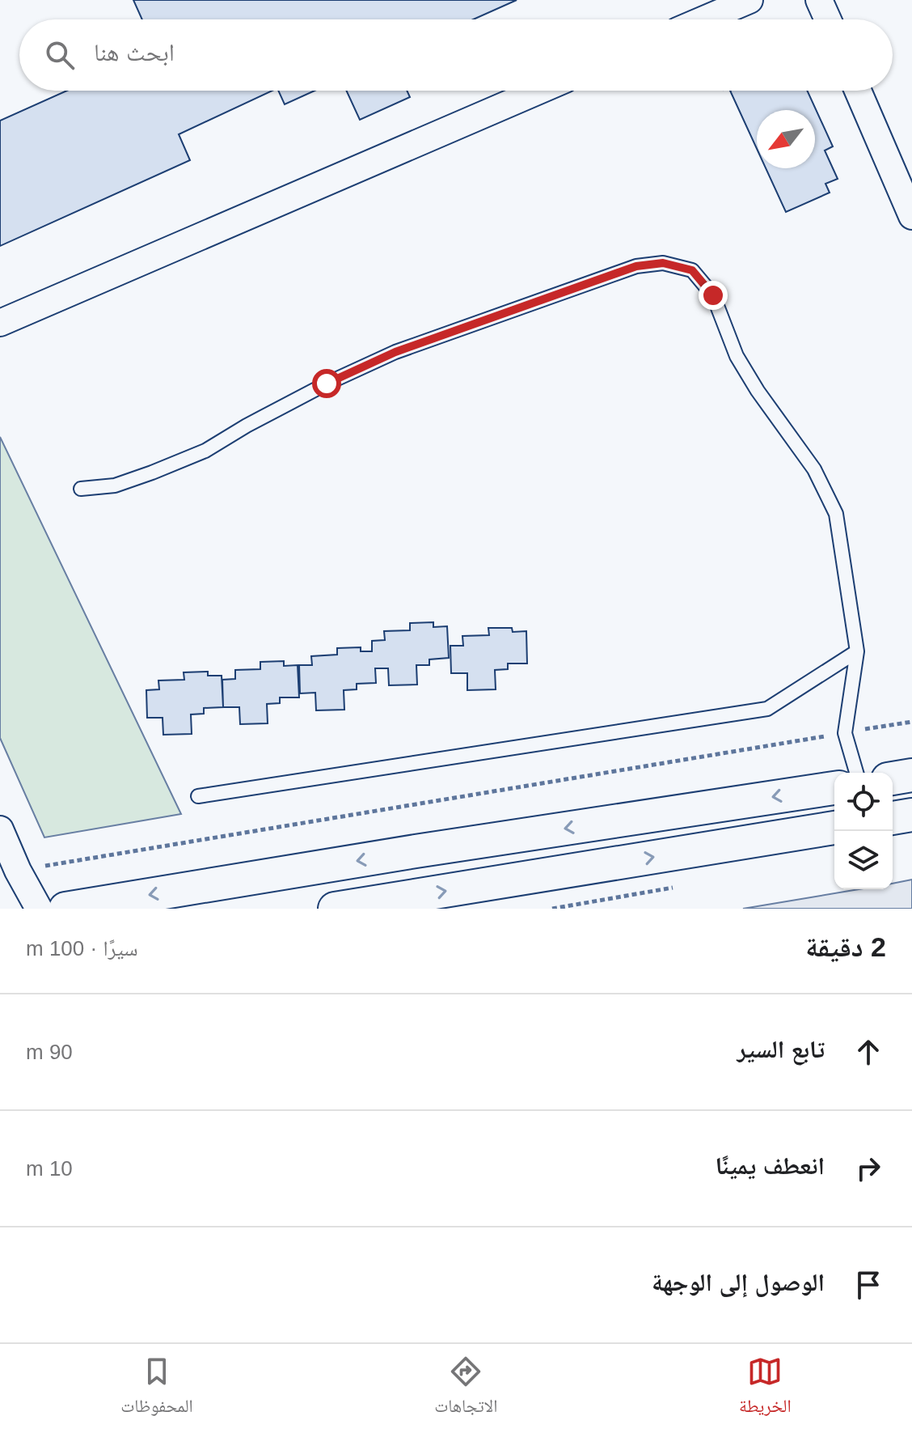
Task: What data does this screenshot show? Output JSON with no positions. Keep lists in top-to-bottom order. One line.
{"north":"bottom left","page":{"search":"ابحث هنا","heading":["2 دقيقة","سيرًا · 100 m"],"list":[["تابع السير","90 m"],["انعطف يمينًا","10 m"],"الوصول إلى الوجهة"],"nav":["الخريطة","الاتجاهات","المحفوظات"]}}
